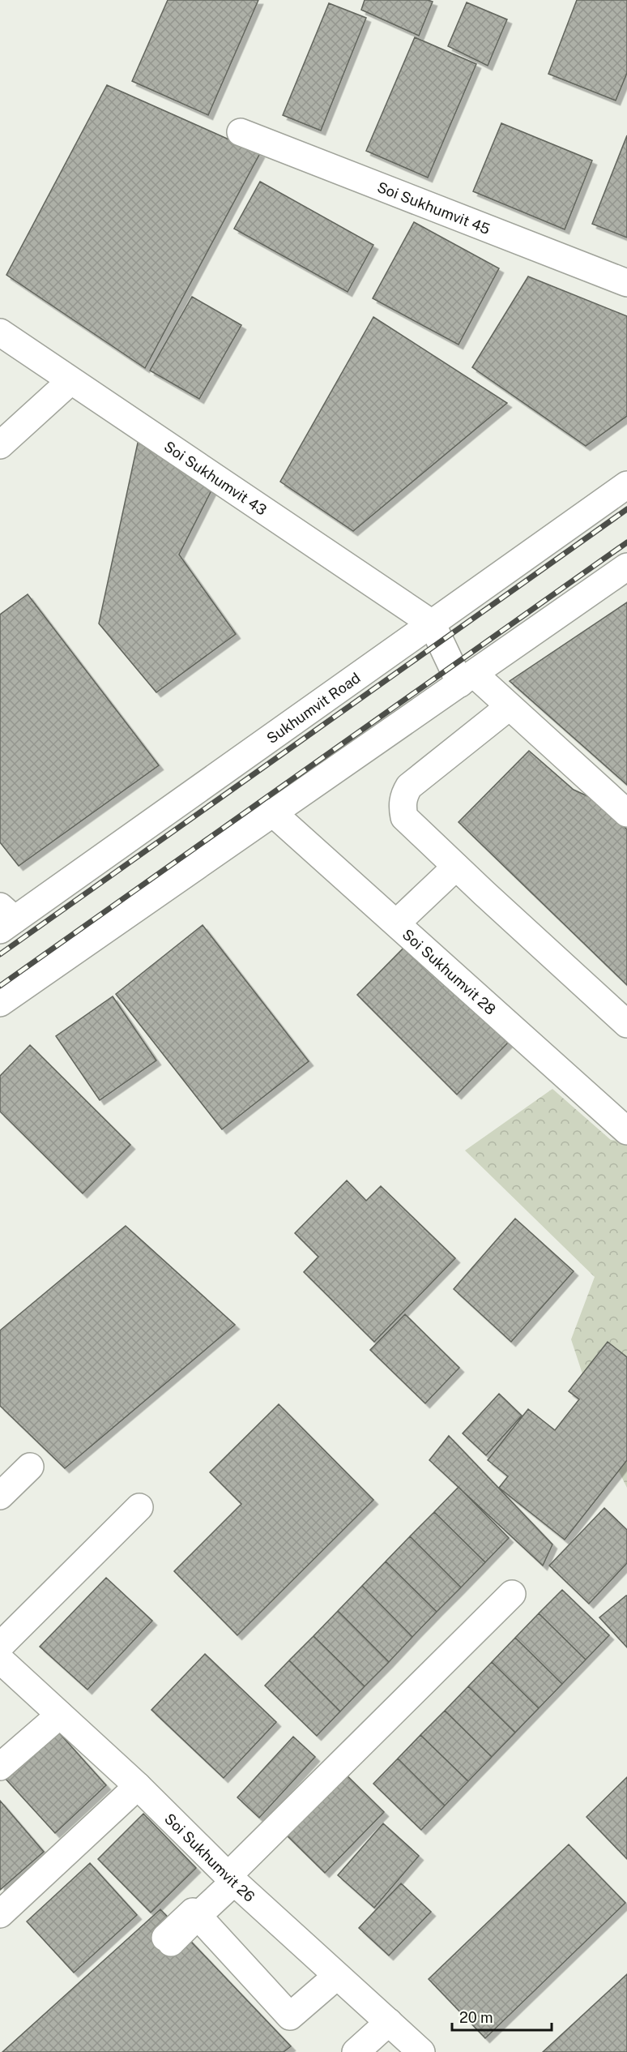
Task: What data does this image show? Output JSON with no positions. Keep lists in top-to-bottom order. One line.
{"streets":{"street":["Soi Sukhumvit 45","Soi Sukhumvit 43","Sukhumvit Road","Soi Sukhumvit 28","Soi Sukhumvit 26"]},"crossings":[["Soi Sukhumvit 43","Sukhumvit Road"]],"scale_bar":"20 m"}
